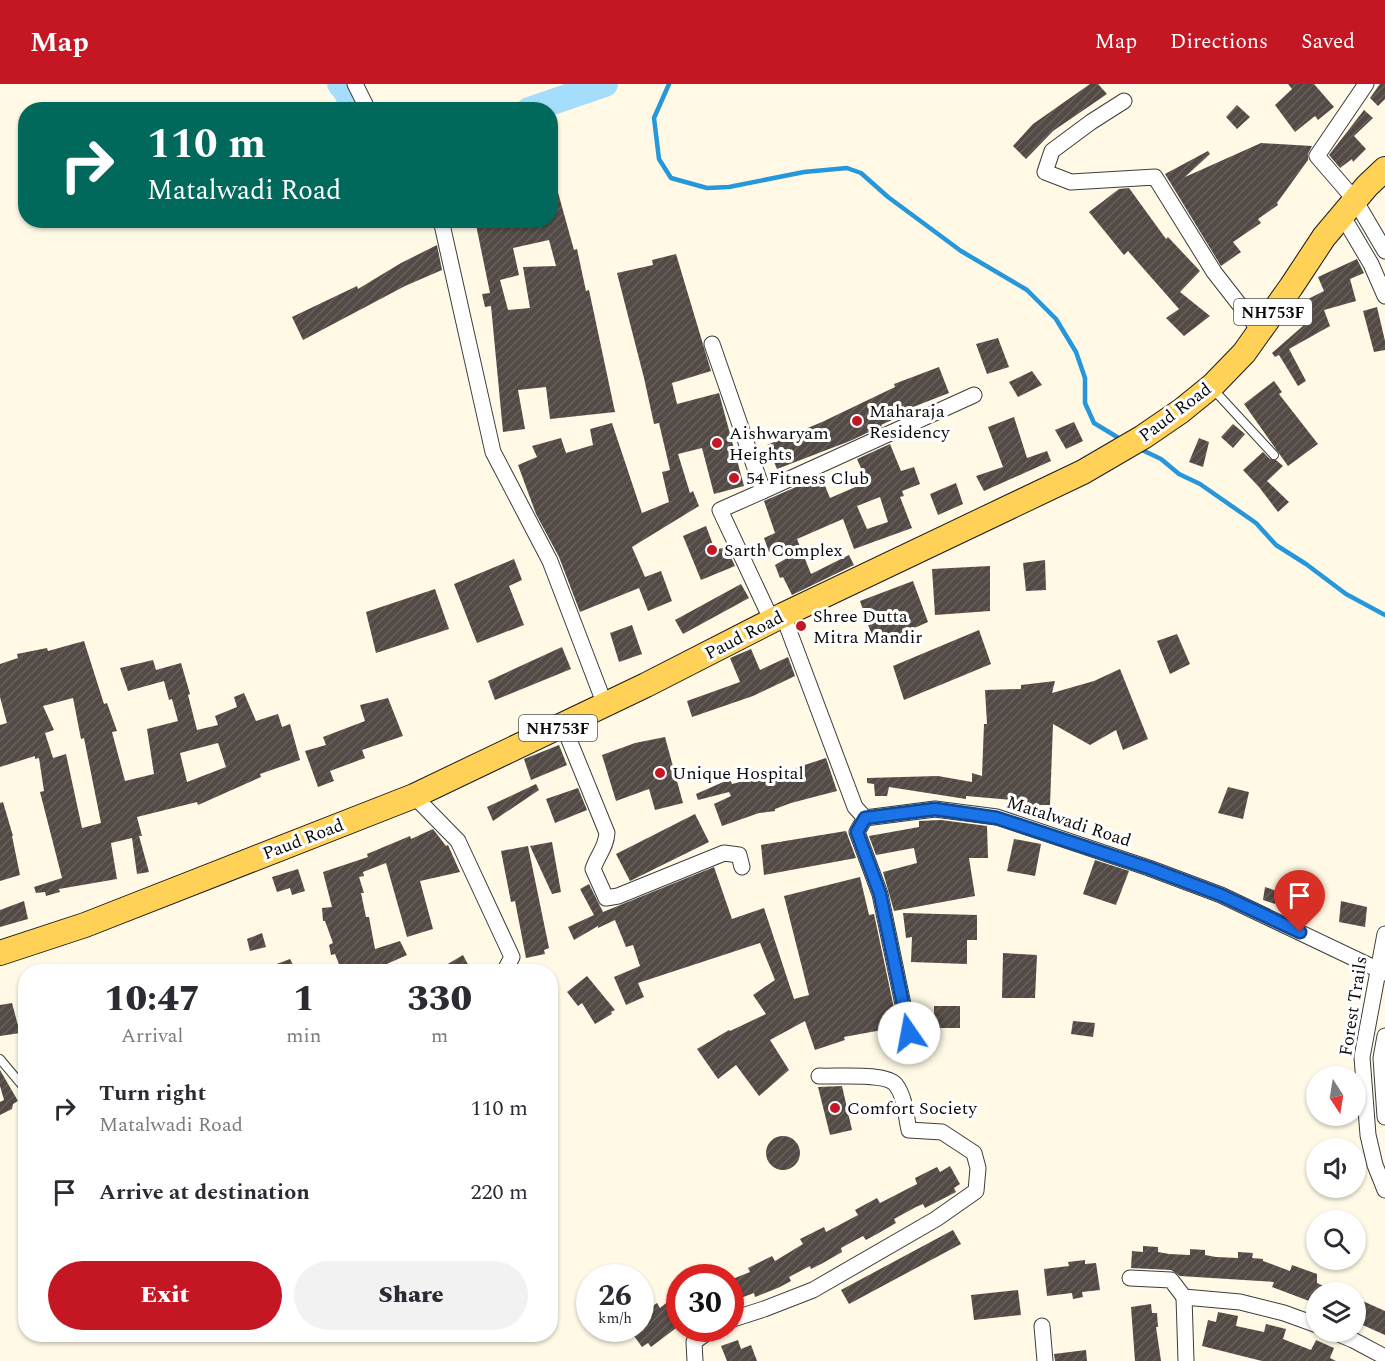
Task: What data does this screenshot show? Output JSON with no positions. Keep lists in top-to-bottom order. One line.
{"streets":{"main road":["NH753F","Paud Road"],"street":["Matalwadi Road","Forest Trails"]},"crossings":[["Matalwadi Road","Forest Trails"]],"places":["Maharaja Residency","Aishwaryam Heights","54 Fitness Club","Sarth Complex","Shree Dutta Mitra Mandir","Unique Hospital","Comfort Society"],"north":"bottom","page":{"header":"Map","nav":["Map","Directions","Saved"],"turn":["110 m","Matalwadi Road"],"eta":["10:47","Arrival","1","min","330","m"],"list":[{"name":"Turn right","note":"Matalwadi Road","value":"110 m"},{"name":"Arrive at destination","value":"220 m"}],"buttons":["Exit","Share"],"speed":"26 km/h","limit":"30"}}
